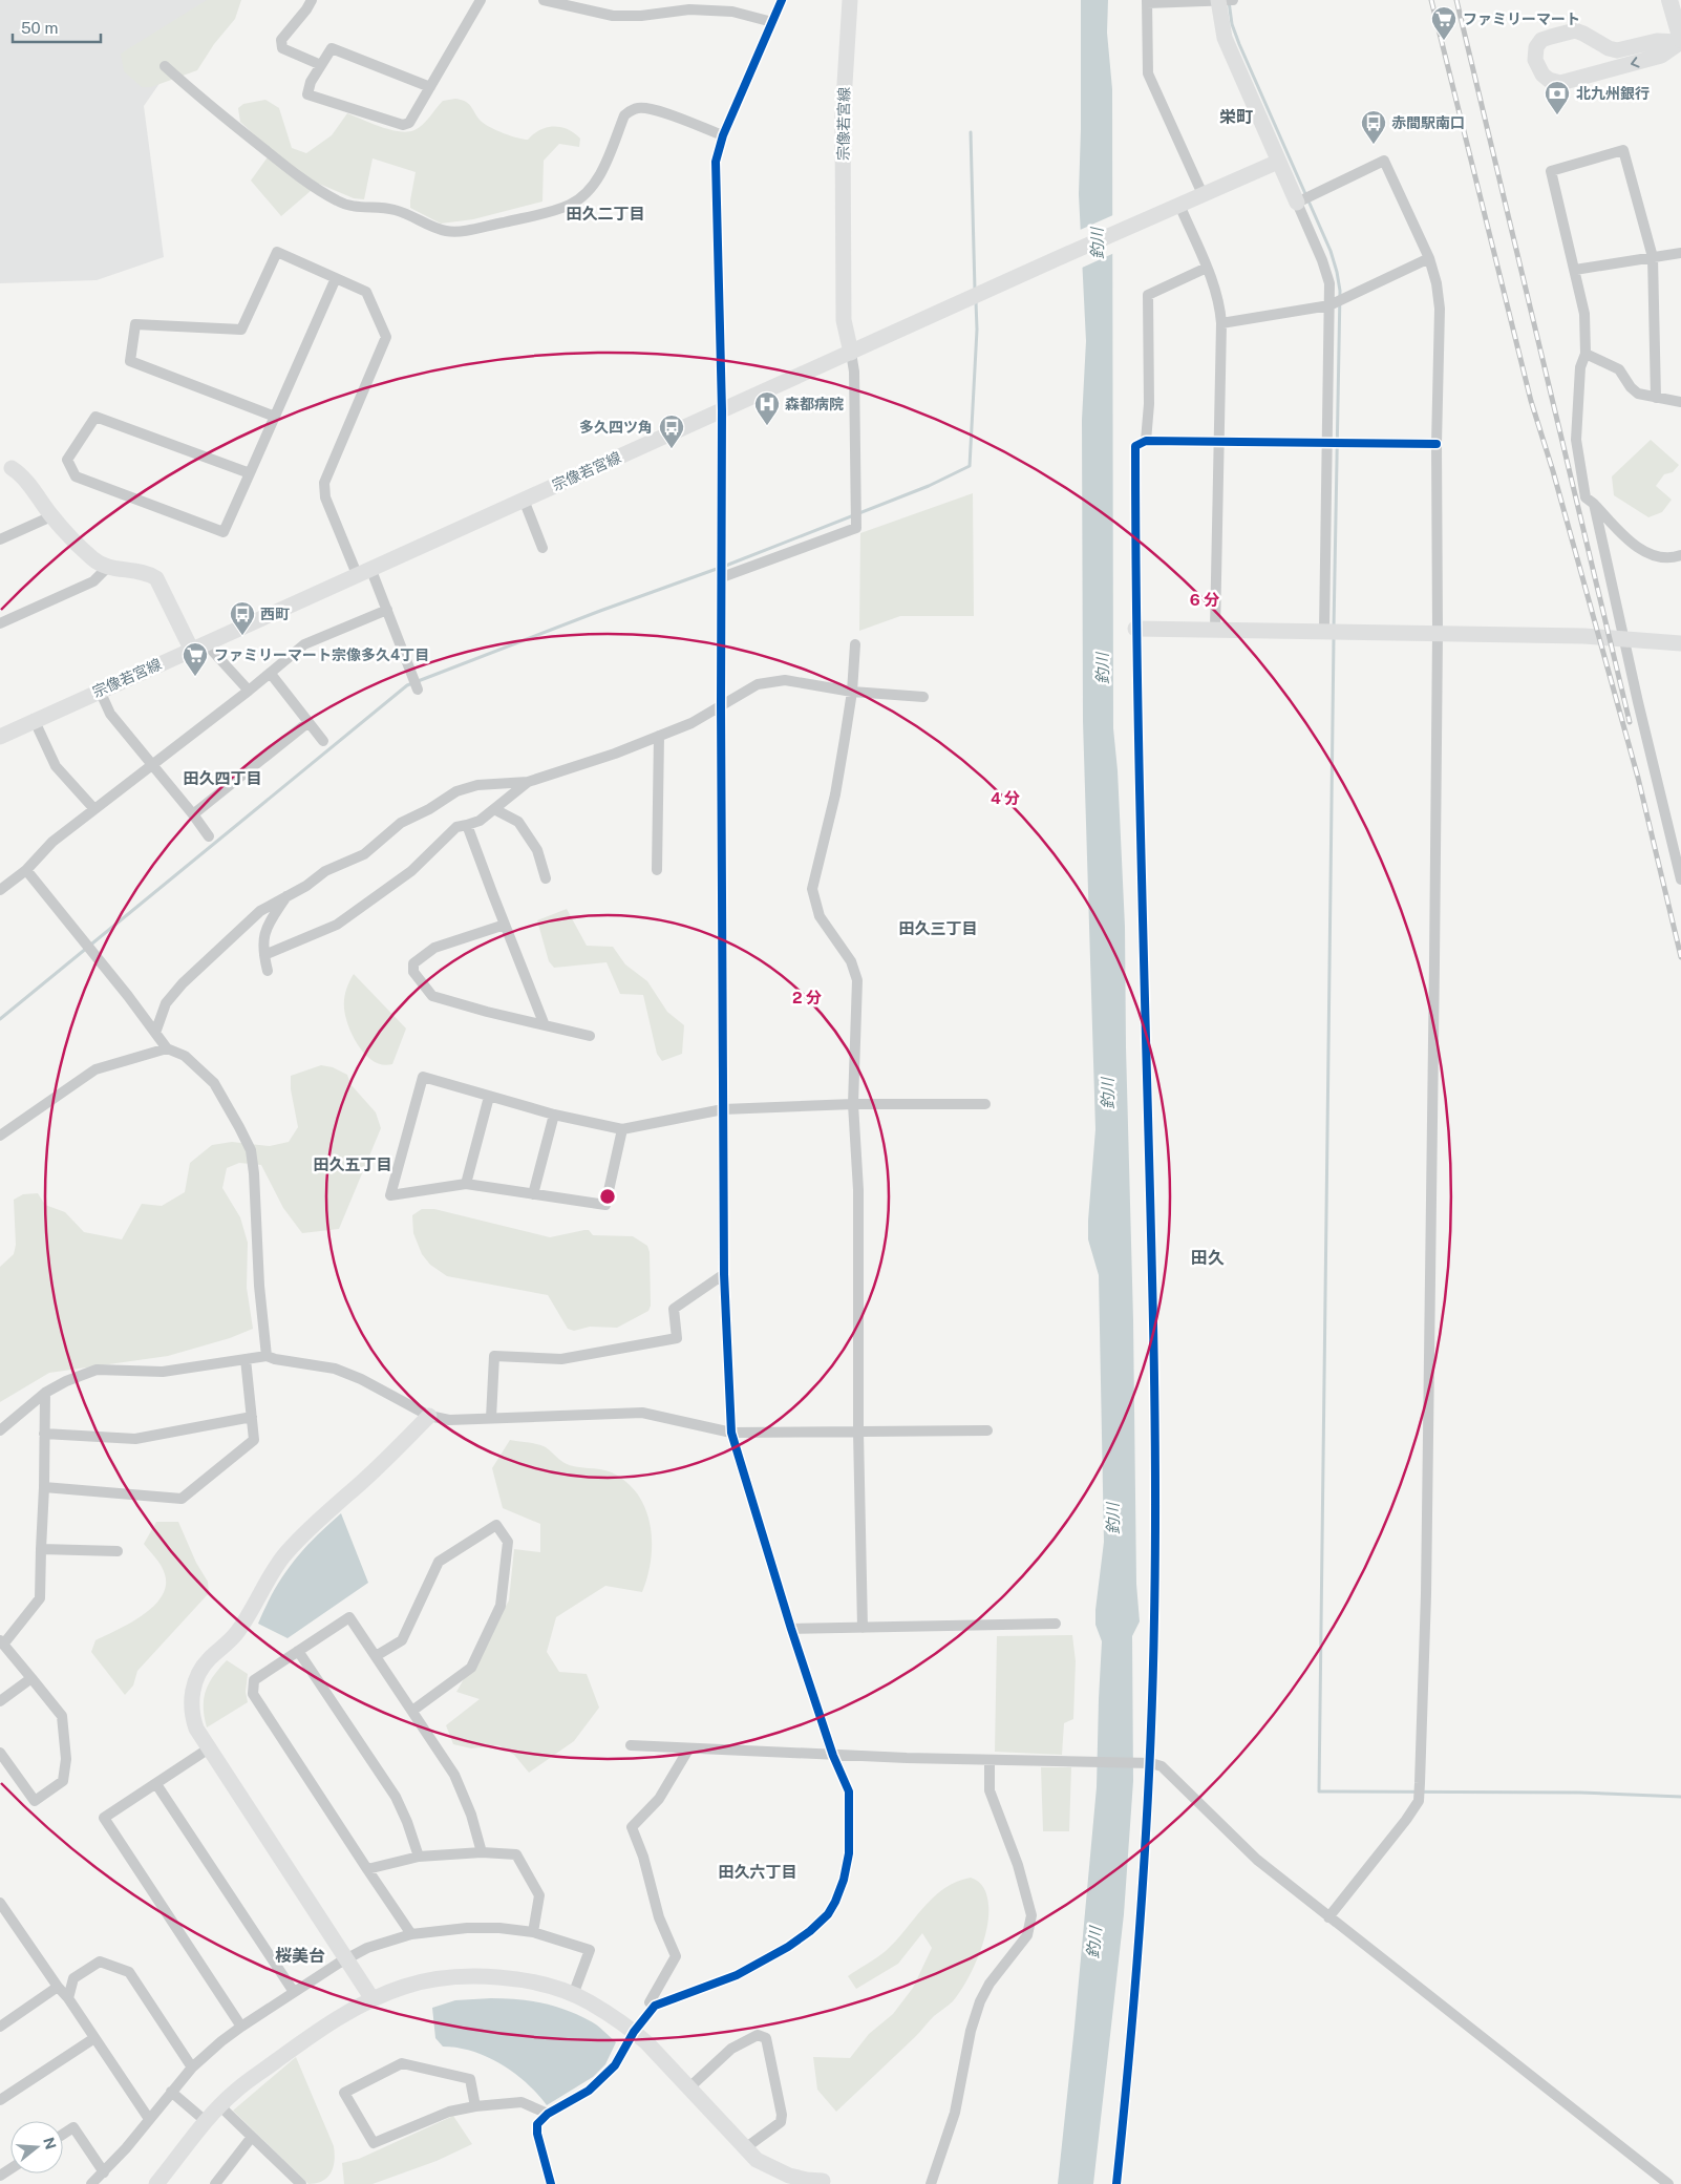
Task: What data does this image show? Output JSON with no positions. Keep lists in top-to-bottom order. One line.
{"streets":{"street":["宗像若宮線"]},"districts":["栄町","田久二丁目","田久四丁目","田久三丁目","田久五丁目","田久","田久六丁目","桜美台"],"water":["釣川"],"places":{"supermarket":["ファミリーマート","ファミリーマート宗像多久4丁目"],"bank":["北九州銀行"],"bus stop":["赤間駅南口","多久四ツ角","西町"],"hospital":["森都病院"]},"scale_bar":"50 m","north":"right","rings":["6 分","4 分","2 分"]}
